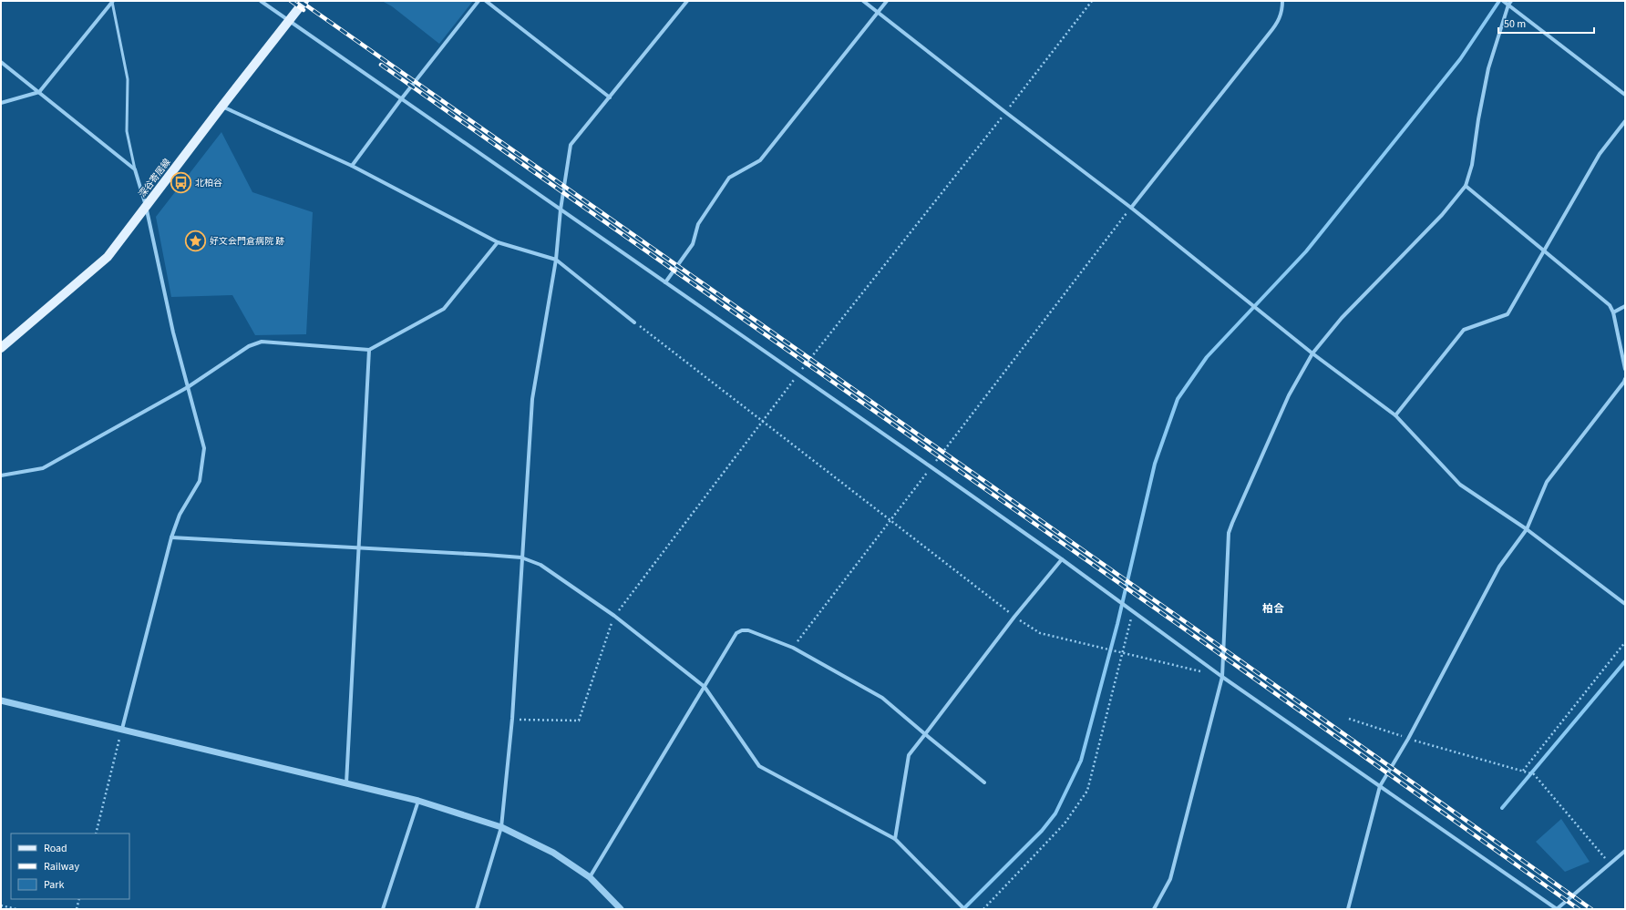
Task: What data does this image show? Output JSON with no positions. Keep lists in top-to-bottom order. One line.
{"streets":{"main road":["深谷寄居線"]},"districts":["柏合"],"places":{"bus stop":["北柏谷"],"place":["好文会門倉病院 跡"]},"legend":["Road","Railway","Park"],"scale_bar":"50 m"}
